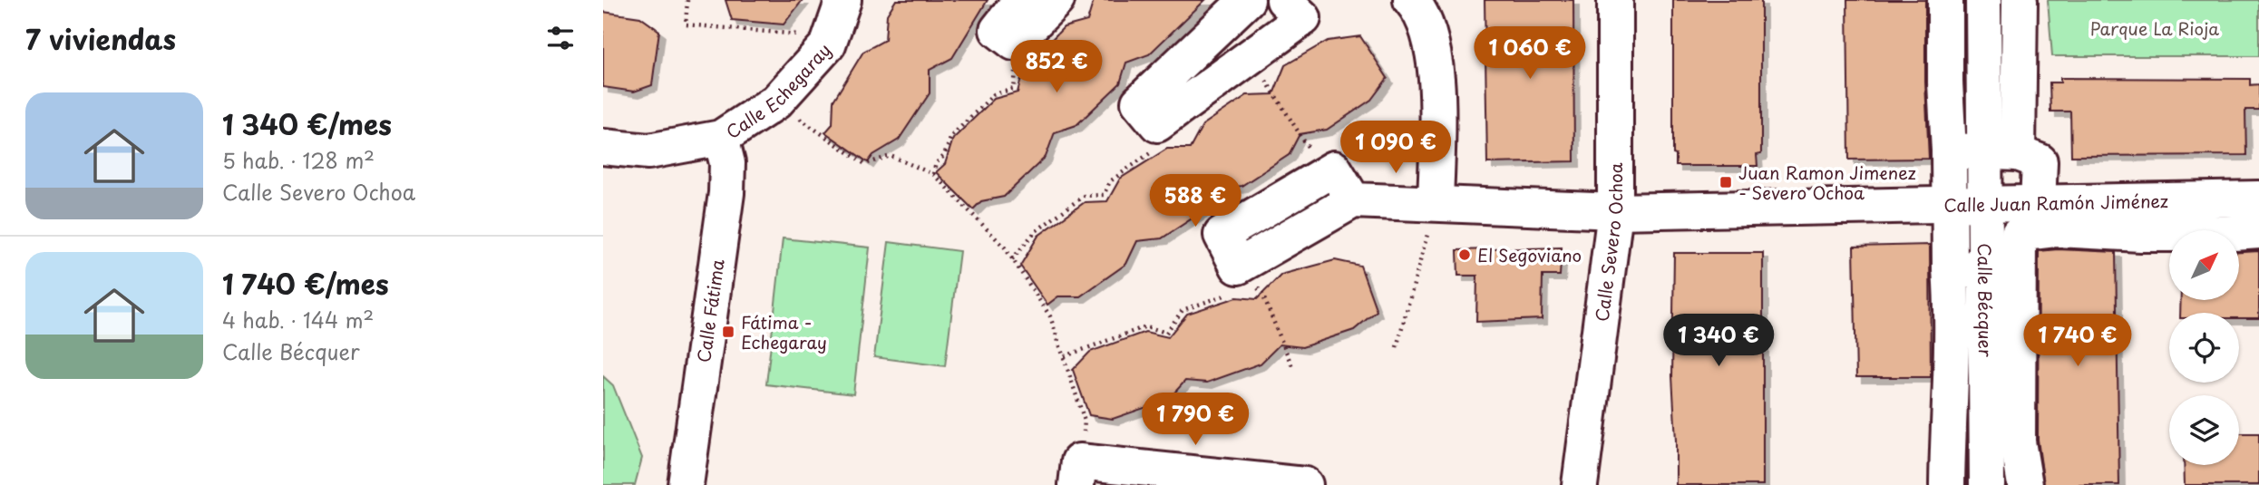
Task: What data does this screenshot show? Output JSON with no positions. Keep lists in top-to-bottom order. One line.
{"streets":{"street":["Calle Echegaray","Calle Juan Ramón Jiménez","Calle Severo Ochoa","Calle Bécquer","Calle Fátima"]},"crossings":[["Calle Echegaray","Calle Fátima"],["Calle Juan Ramón Jiménez","Calle Severo Ochoa"],["Calle Juan Ramón Jiménez","Calle Bécquer"]],"parks":["Parque La Rioja"],"places":{"transit":["Juan Ramon Jimenez - Severo Ochoa","Fátima - Echegaray"],"other":["El Segoviano"]},"north":"top right","page":{"heading":"7 viviendas","price":["1 060 €","852 €","1 090 €","588 €","1 340 €","1 740 €","1 790 €"],"list":[{"name":"1 340 €/mes","note":"5 hab. · 128 m² · Calle Severo Ochoa"},{"name":"1 740 €/mes","note":"4 hab. · 144 m² · Calle Bécquer"}]}}
